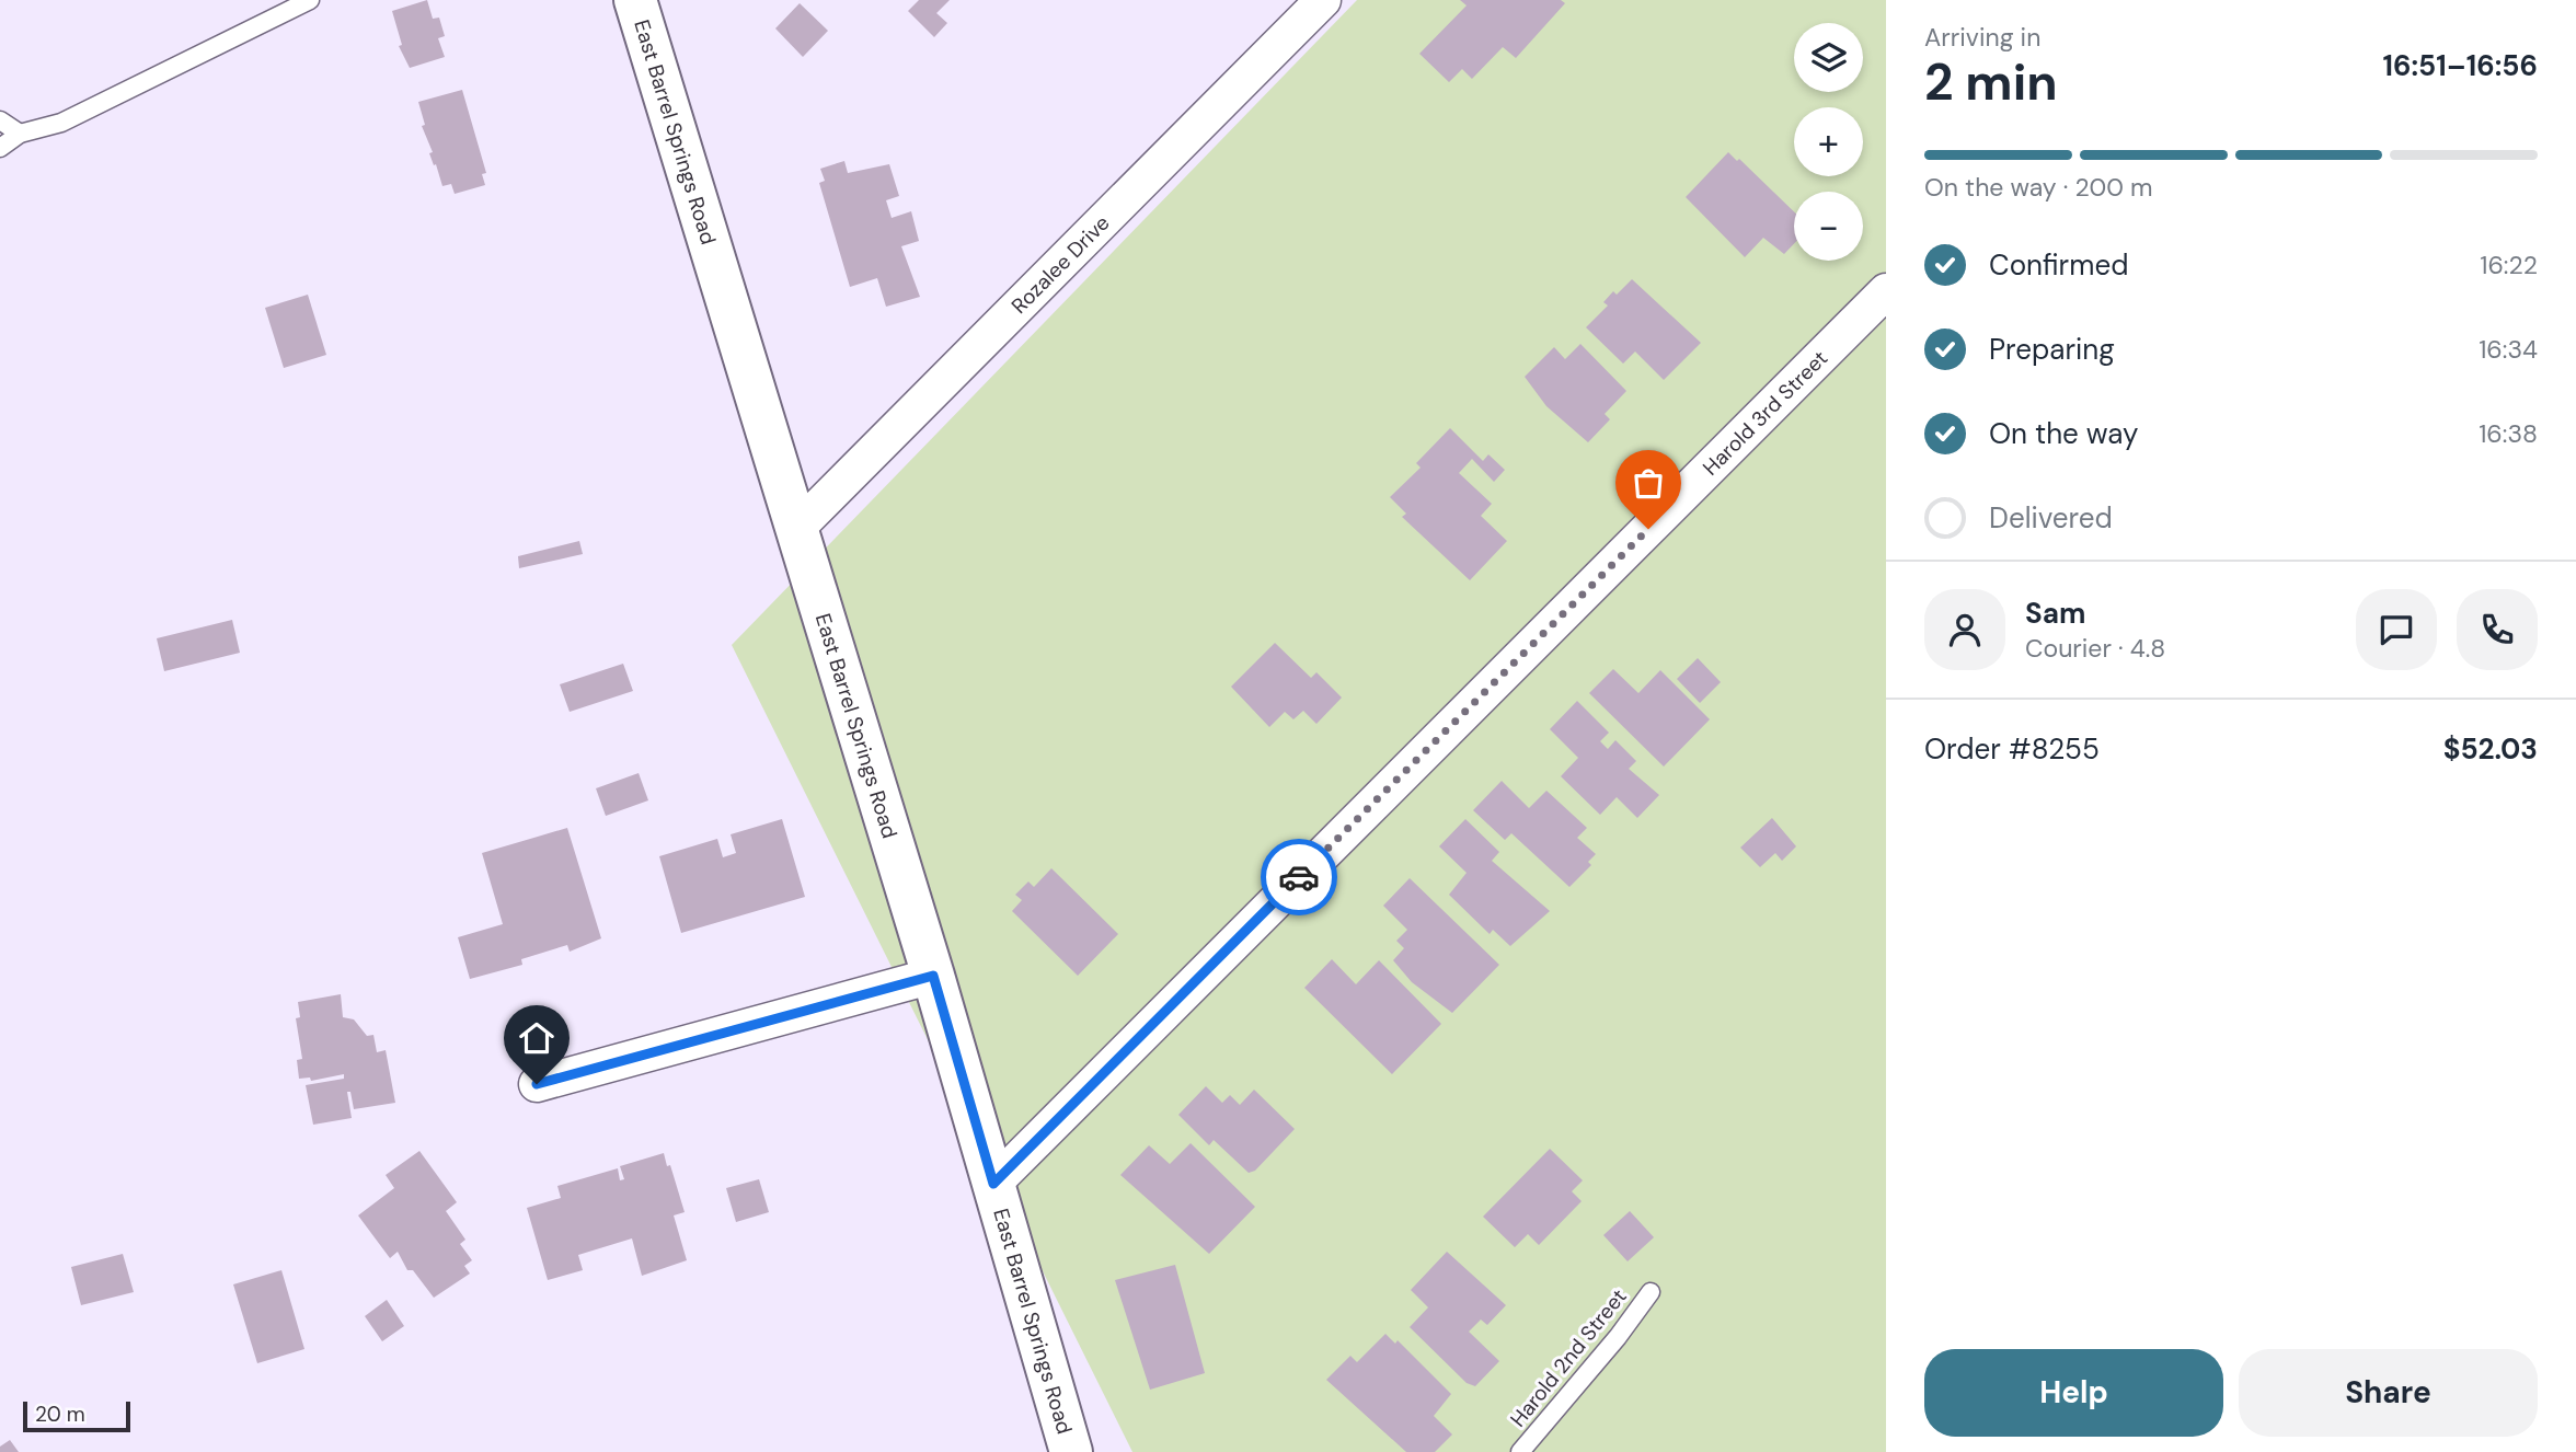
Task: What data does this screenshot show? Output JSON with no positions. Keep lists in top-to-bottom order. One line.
{"streets":{"street":["East Barrel Springs Road","Rozalee Drive","Harold 3rd Street"],"lane":["Harold 2nd Street"]},"crossings":[["East Barrel Springs Road","Rozalee Drive"],["East Barrel Springs Road","Harold 3rd Street"]],"scale_bar":"20 m","page":{"heading":["2 min","Arriving in","16:51–16:56"],"panel":["Sam","Courier · 4.8","Order #8255","$52.03"],"map_buttons":["+","−"],"bar":"On the way · 200 m","list":[["Confirmed","16:22"],["Preparing","16:34"],["On the way","16:38"],"Delivered"],"buttons":["Help","Share"],"scale":"20 m"}}
